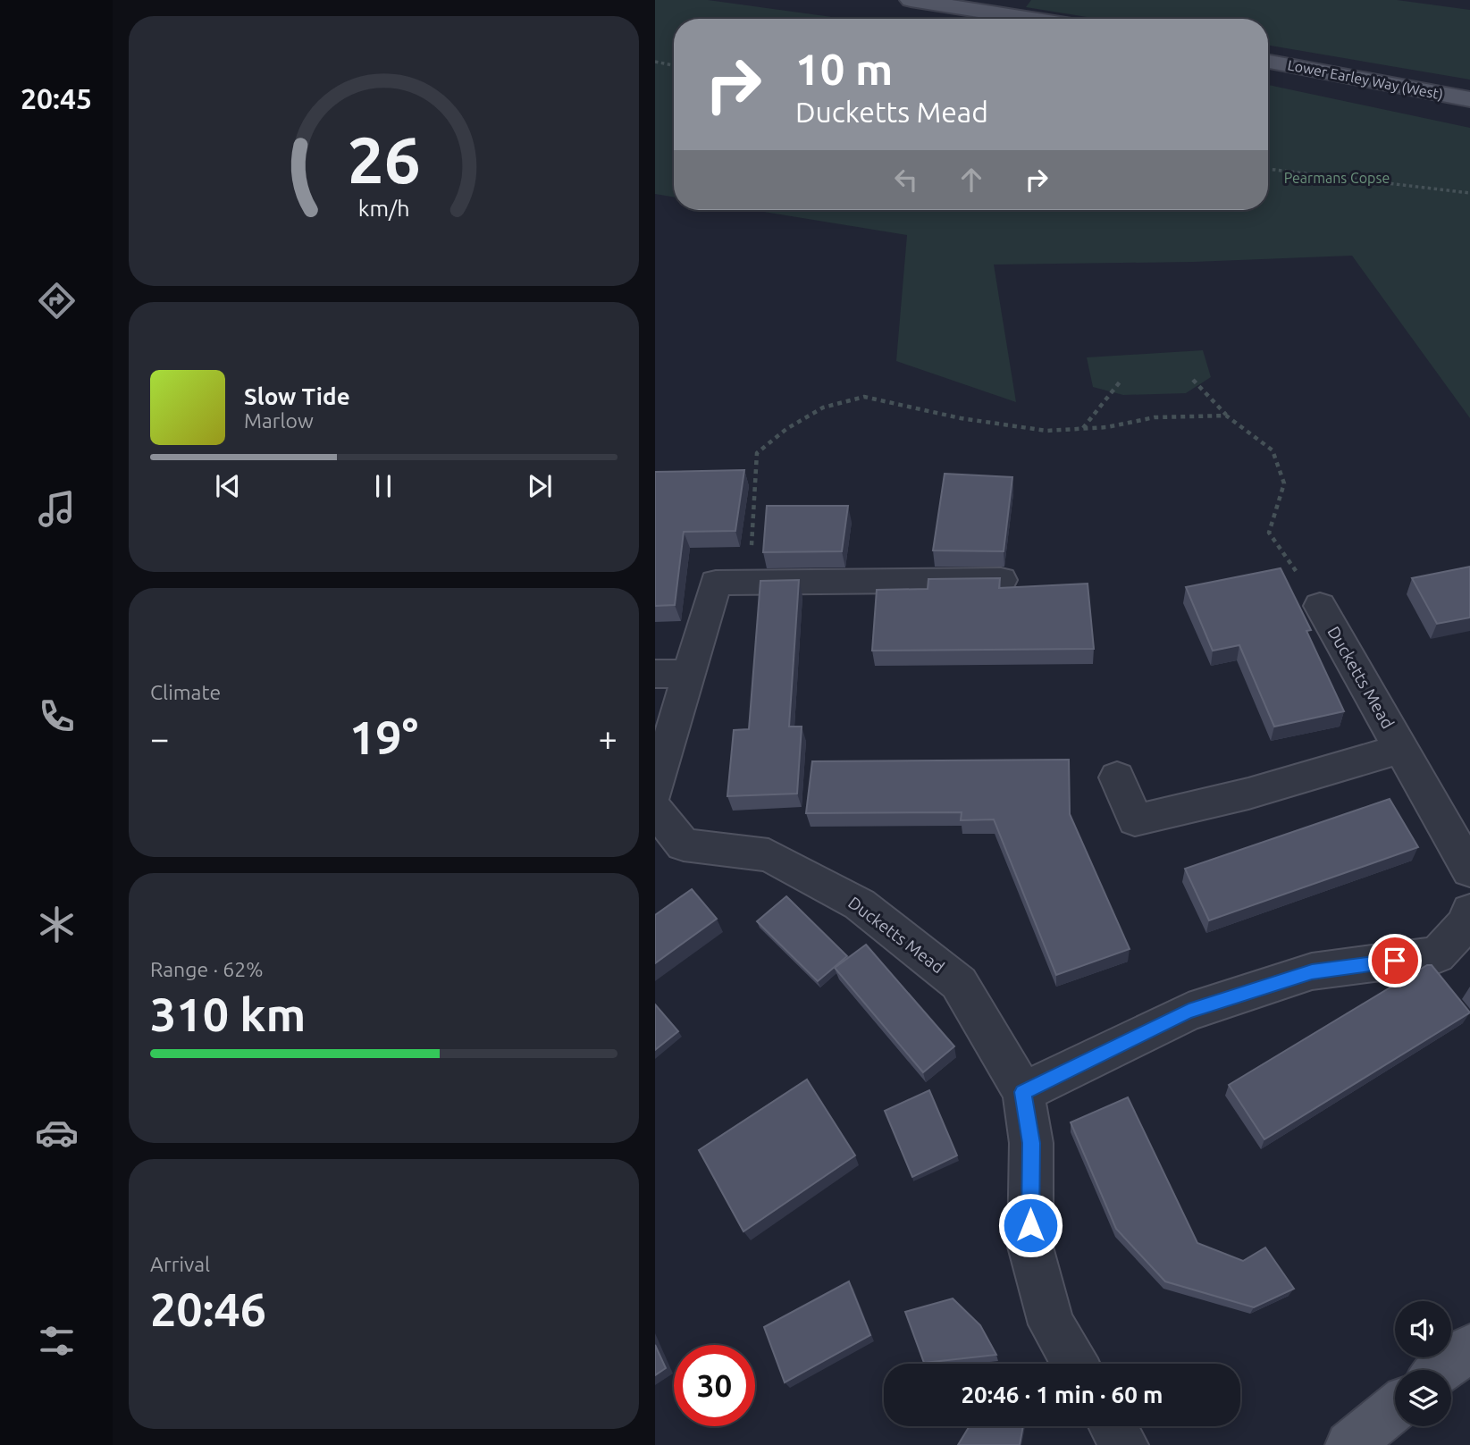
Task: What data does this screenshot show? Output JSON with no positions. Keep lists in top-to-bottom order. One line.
{"streets":{"main road":["Lower Earley Way (West)"],"street":["Ducketts Mead"]},"parks":["Pearmans Copse"],"page":{"tabs":"20:45","turn":["10 m","Ducketts Mead"],"song":["Slow Tide","Marlow"],"tile":["Climate",["Range · 62%","310 km"],["Arrival","20:46"]],"heat":["−","19°","+"],"limit":"30","trip":"20:46 · 1 min · 60 m","gauge":["26","km/h"]}}
